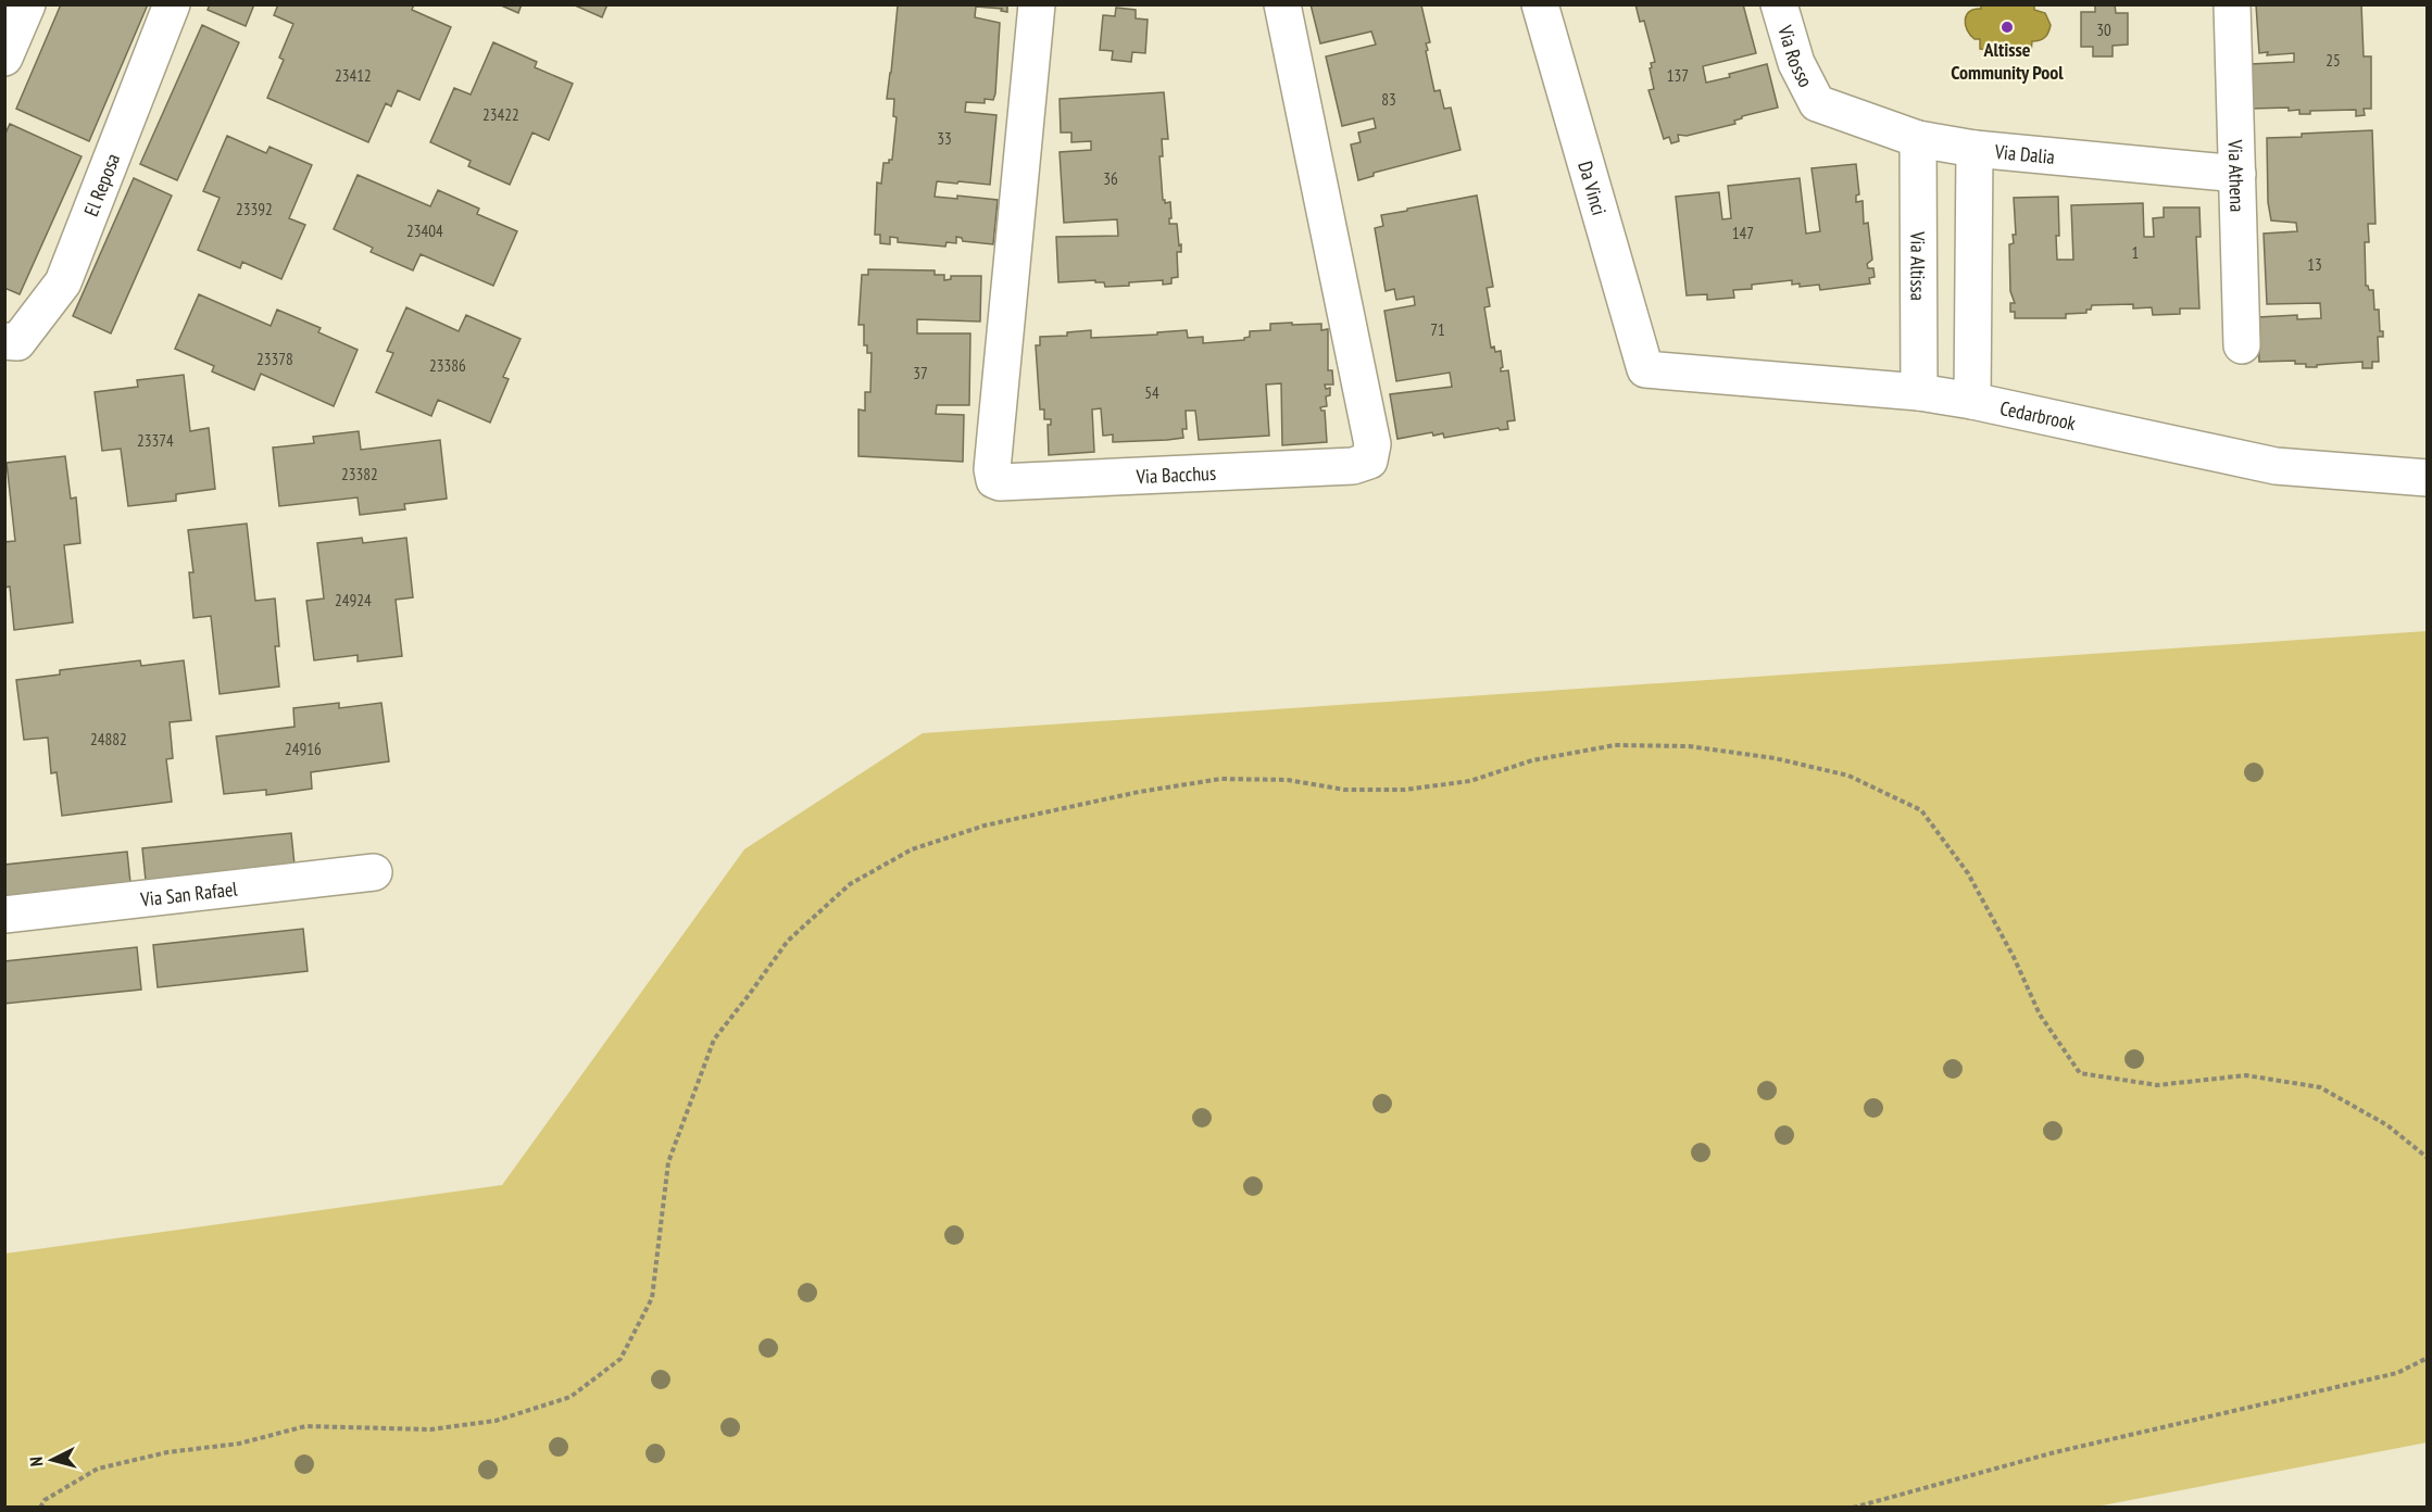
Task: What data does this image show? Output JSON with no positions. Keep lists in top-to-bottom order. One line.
{"streets":{"street":["Via Rosso","Via Dalia","Via Athena","El Reposa","Da Vinci","Via Altissa","Cedarbrook","Via Bacchus","Via San Rafael"]},"crossings":[["Via Rosso","Via Dalia"],["Via Dalia","Via Athena"],["Via Dalia","Via Altissa"],["Da Vinci","Cedarbrook"],["Via Altissa","Cedarbrook"]],"places":["Altisse Community Pool"],"house_numbers":["30","25","23412","137","83","23422","33","36","23392","23404","147","1","13","71","23378","23386","37","54","23374","23382","24924","24882","24916"],"north":"left"}
